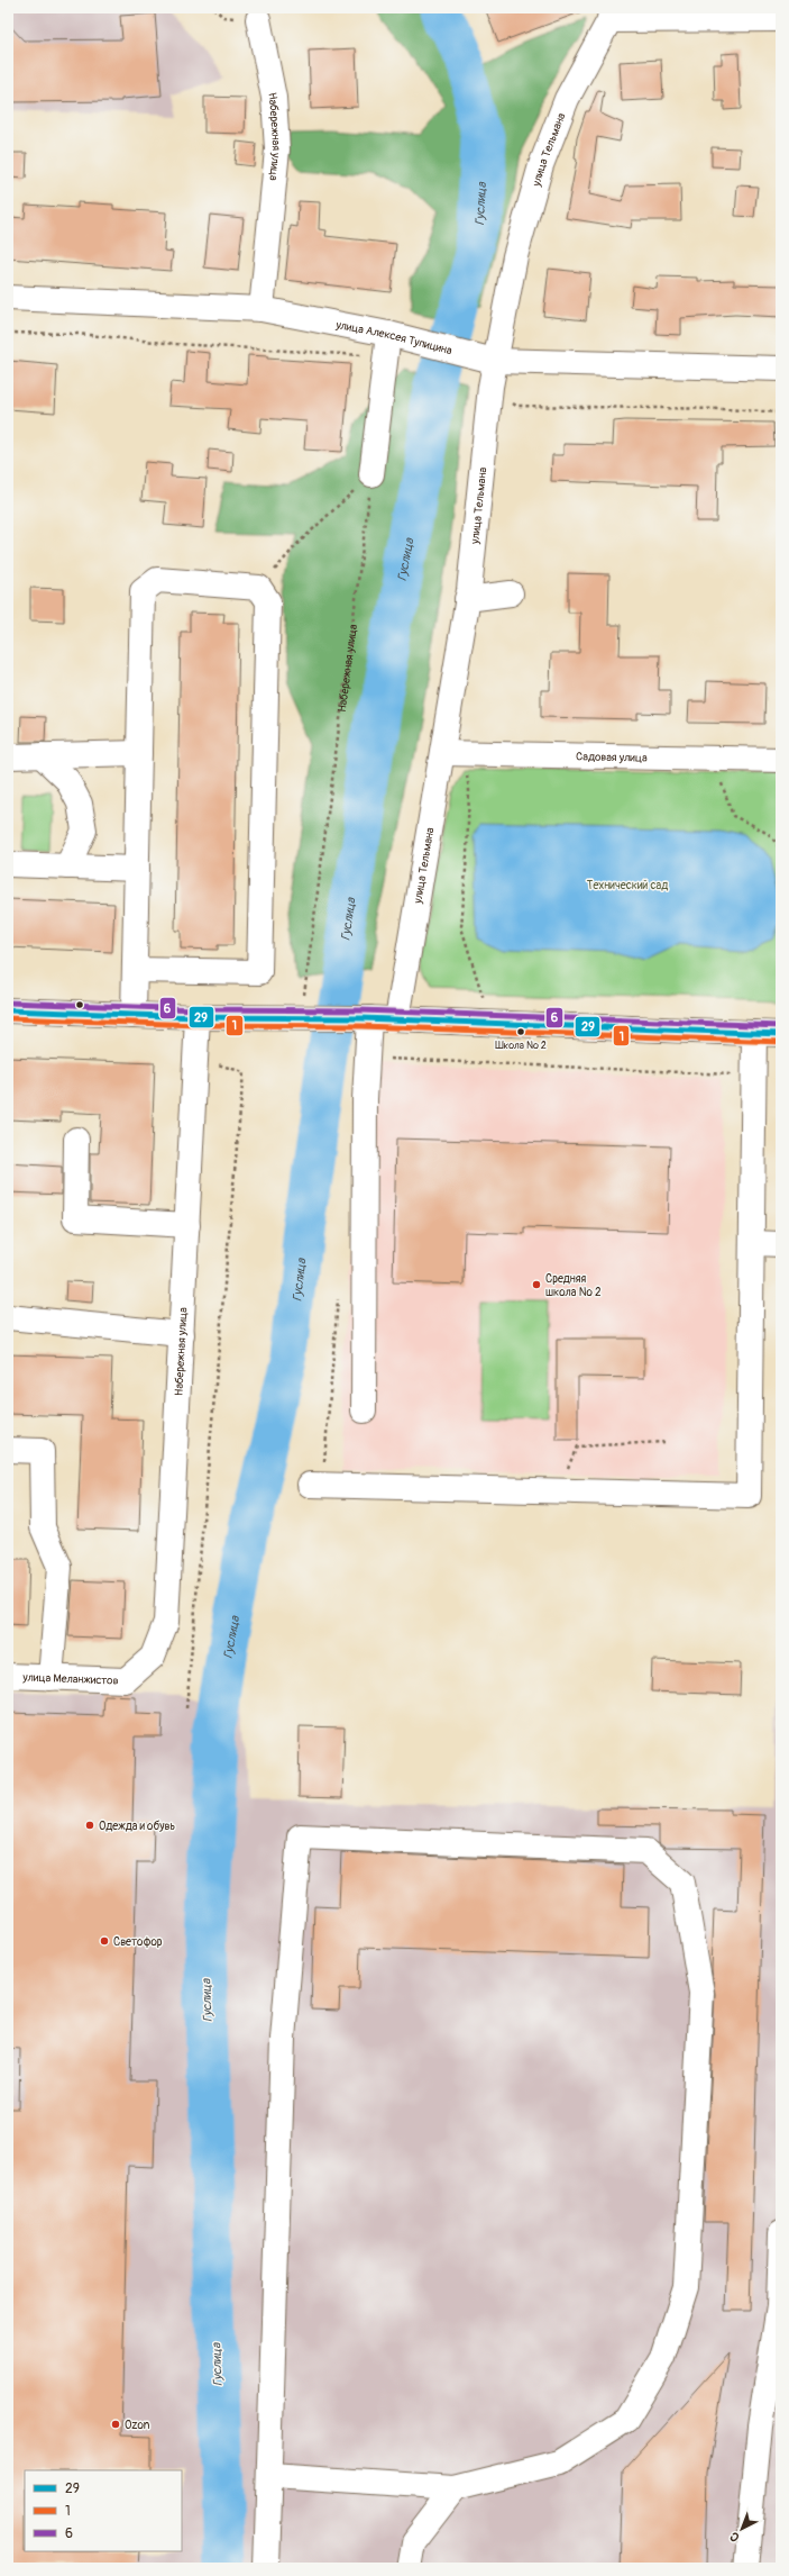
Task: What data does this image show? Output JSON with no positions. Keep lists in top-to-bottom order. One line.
{"streets":{"street":["Набережная улица","улица Тельмана","улица Алексея Тупицина","Садовая улица","улица Меланжистов"]},"crossings":[["Набережная улица","улица Алексея Тупицина"],["Набережная улица","улица Меланжистов"],["улица Тельмана","улица Алексея Тупицина"],["улица Тельмана","Садовая улица"]],"water":["Гуслица"],"parks":["Технический сад"],"places":["Школа № 2","Средняя школа № 2","Одежда и обувь","Светофор","Ozon"],"lines":["transit line 6","transit line 29","transit line 1"],"legend":["29","1","6"],"north":"bottom left"}
